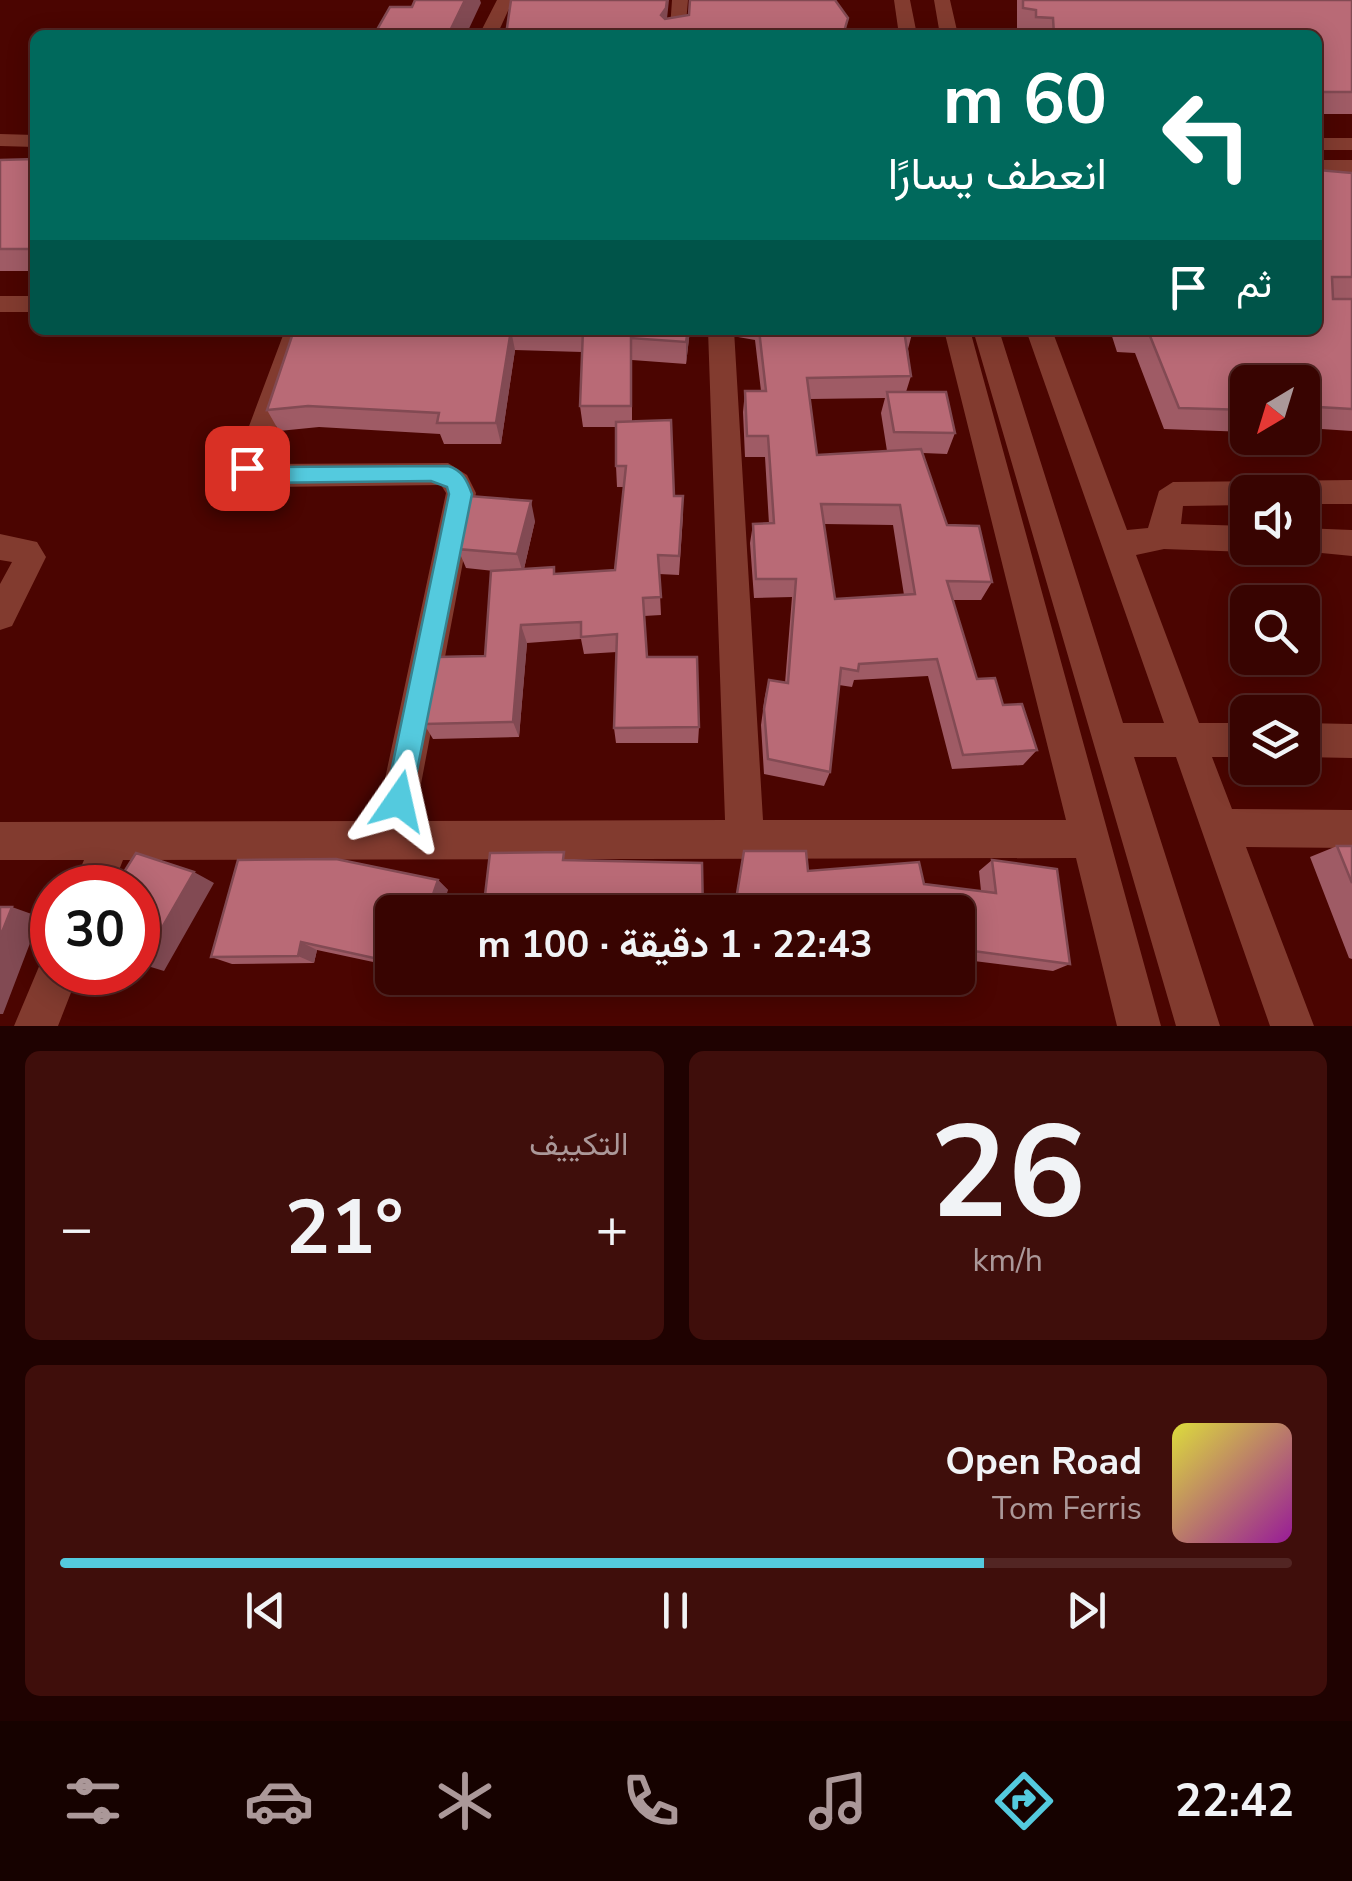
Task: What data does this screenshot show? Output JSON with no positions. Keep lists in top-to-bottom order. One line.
{"north":"bottom left","page":{"turn":["60 m","انعطف يسارًا"],"then":"ثم","limit":"30","trip":"22:43 · 1 دقيقة · 100 m","tile":[["26","km/h"],"التكييف"],"heat":["−","21°","+"],"song":["Open Road","Tom Ferris"],"tabs":"22:42"}}
